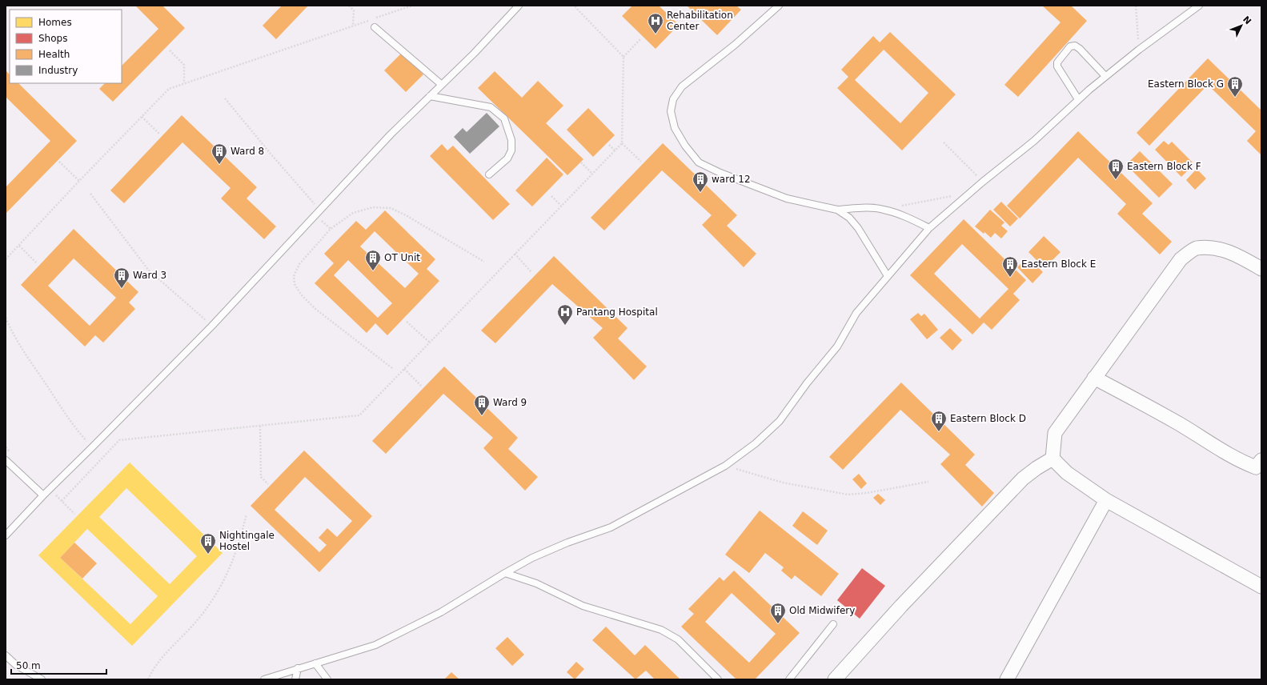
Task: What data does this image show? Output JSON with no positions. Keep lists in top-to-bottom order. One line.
{"places":{"hospital":["Rehabilitation Center","Pantang Hospital"],"building":["Eastern Block G","Ward 8","Eastern Block F","ward 12","OT Unit","Eastern Block E","Ward 3","Ward 9","Eastern Block D","Nightingale Hostel","Old Midwifery"]},"legend":["Homes","Shops","Health","Industry"],"scale_bar":"50 m","north":"top right"}
